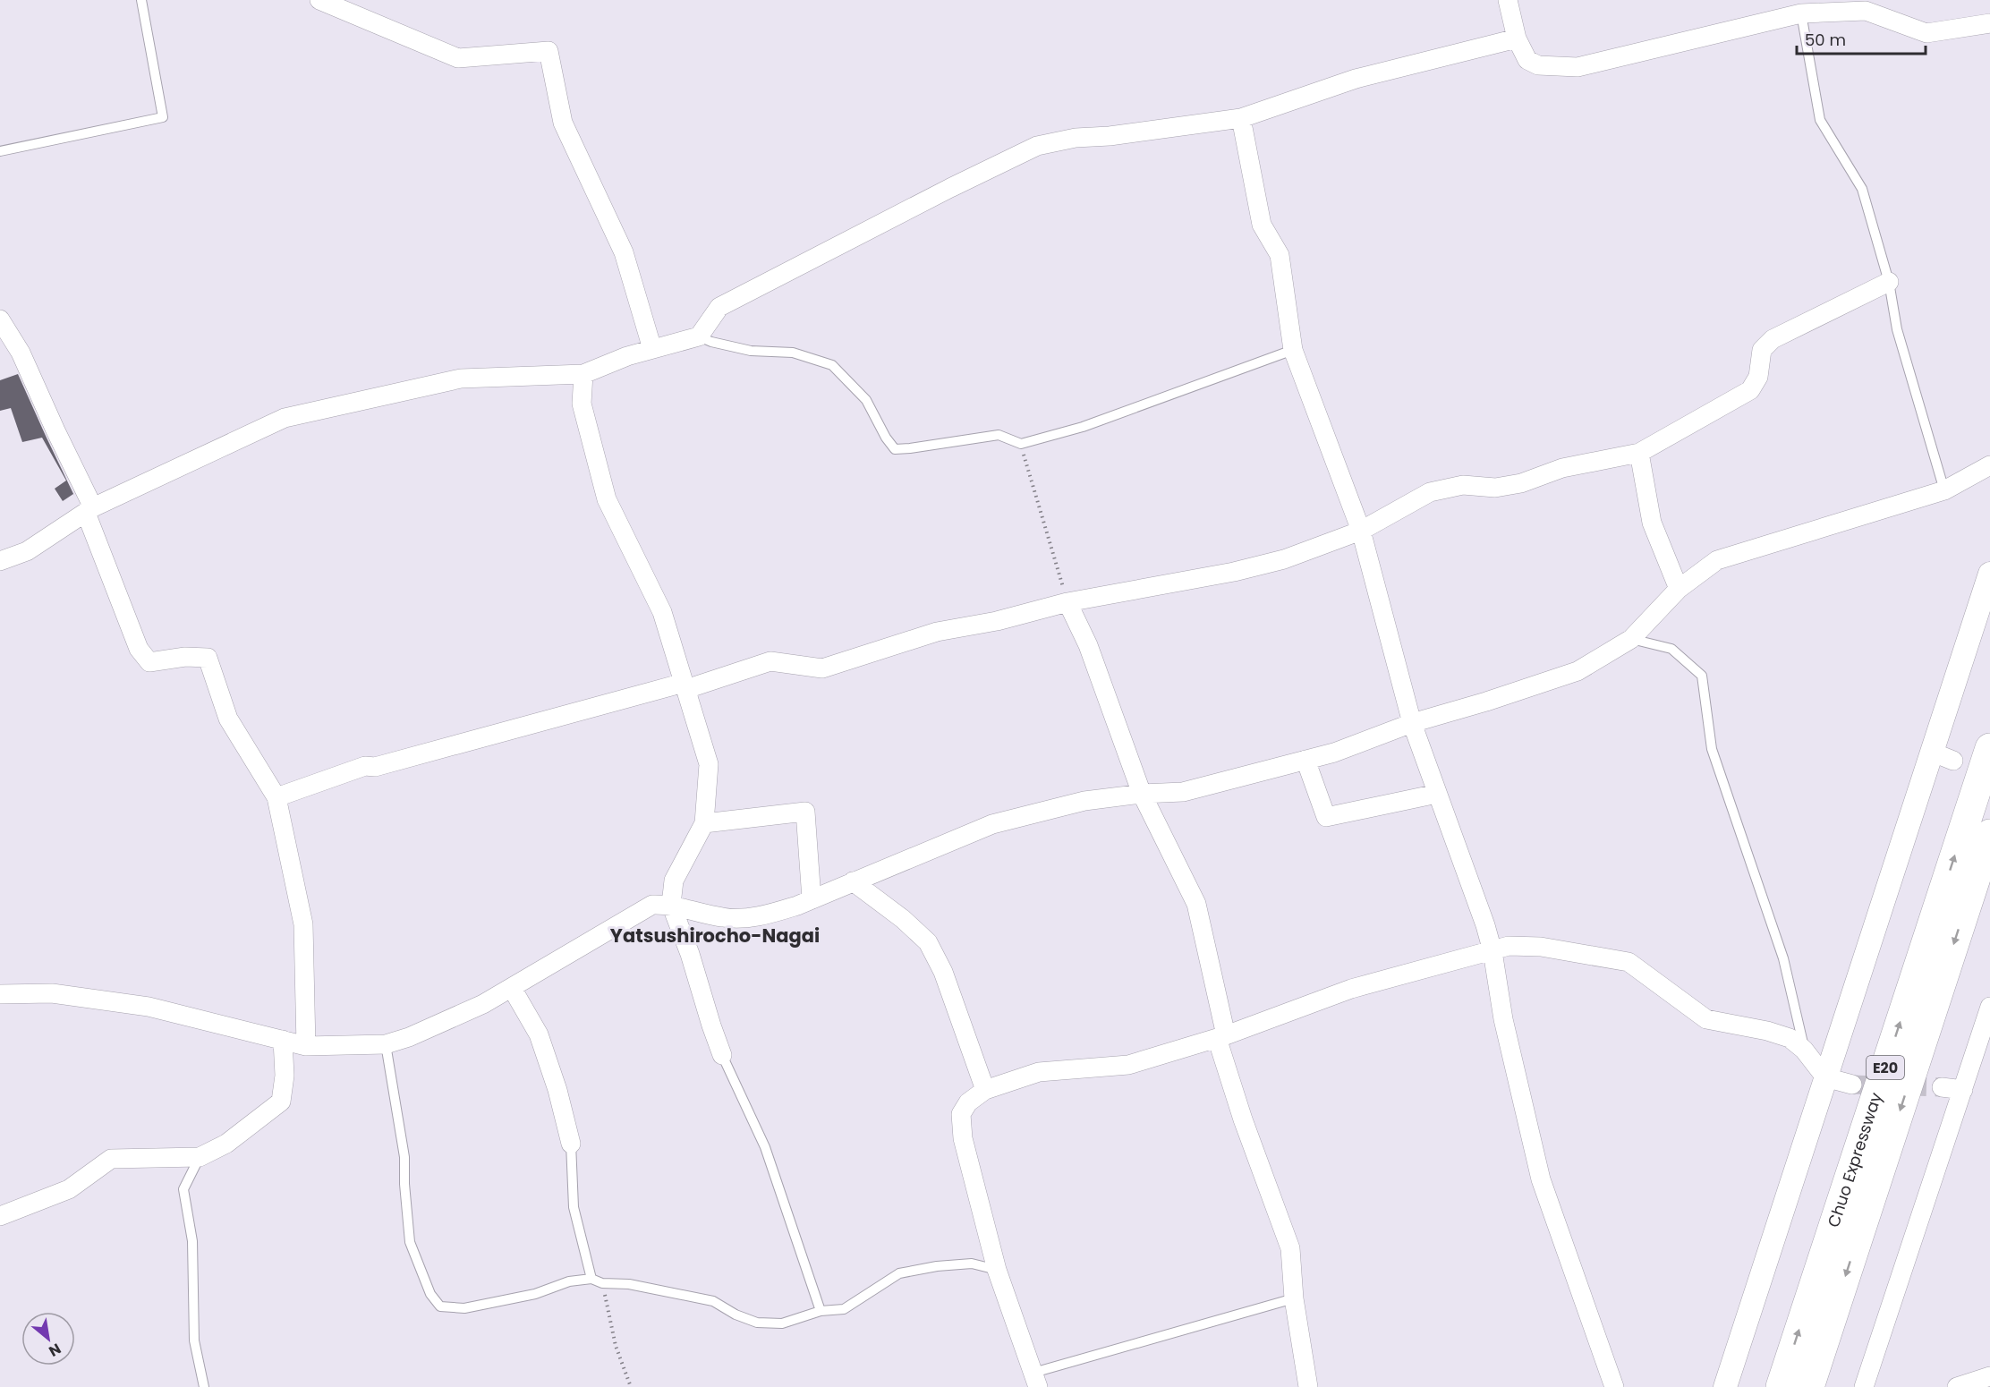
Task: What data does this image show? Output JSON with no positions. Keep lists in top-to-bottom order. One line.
{"streets":{"highway":["E20","Chuo Expressway"]},"districts":["Yatsushirocho-Nagai"],"scale_bar":"50 m","north":"bottom right"}
